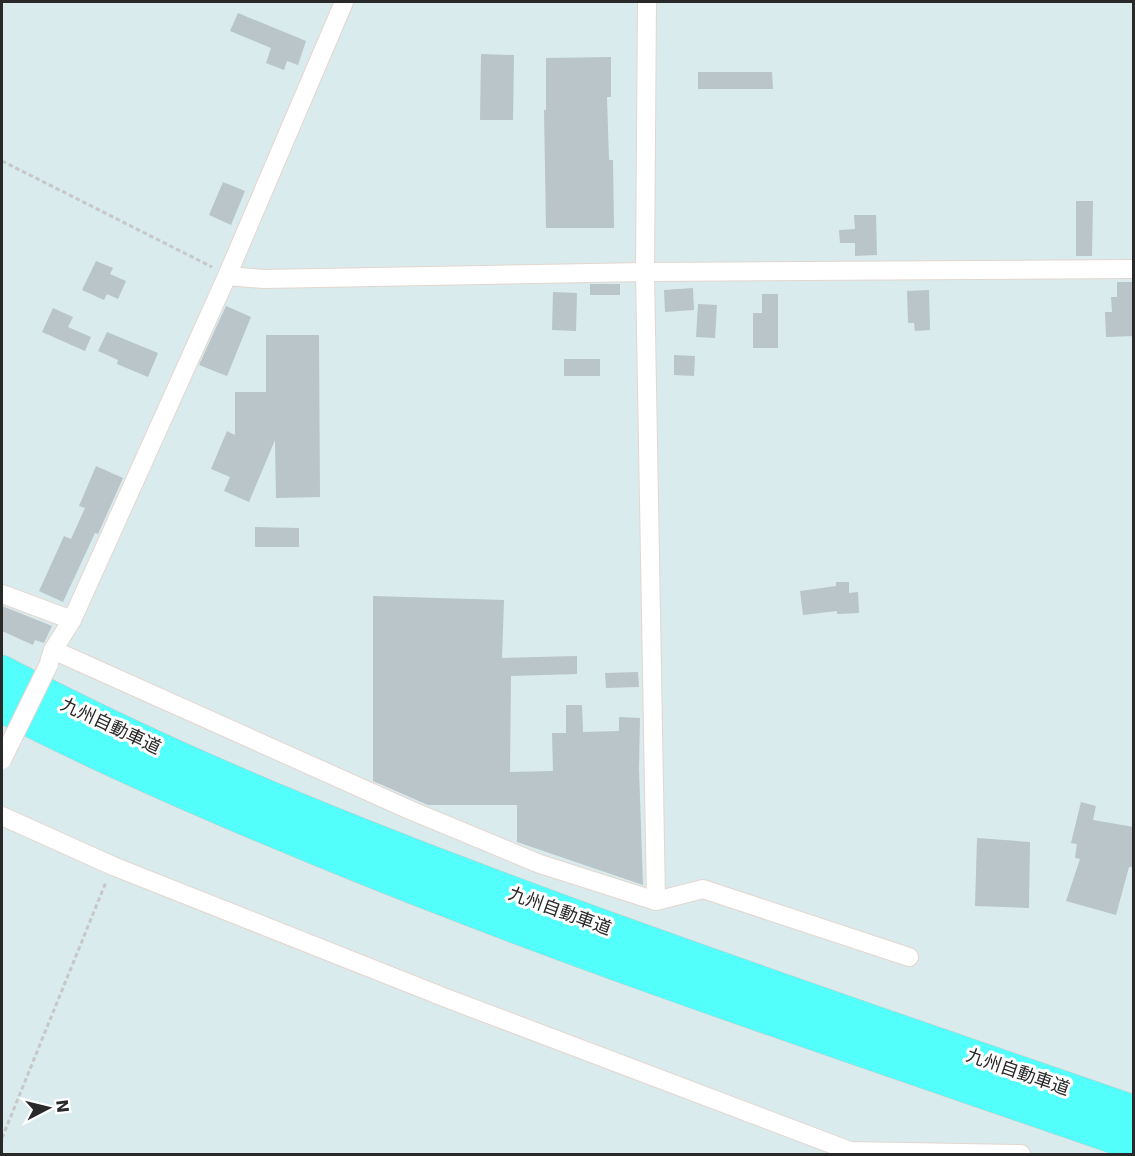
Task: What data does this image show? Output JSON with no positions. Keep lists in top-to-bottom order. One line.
{"streets":{"highway":["九州自動車道"]},"north":"right"}
